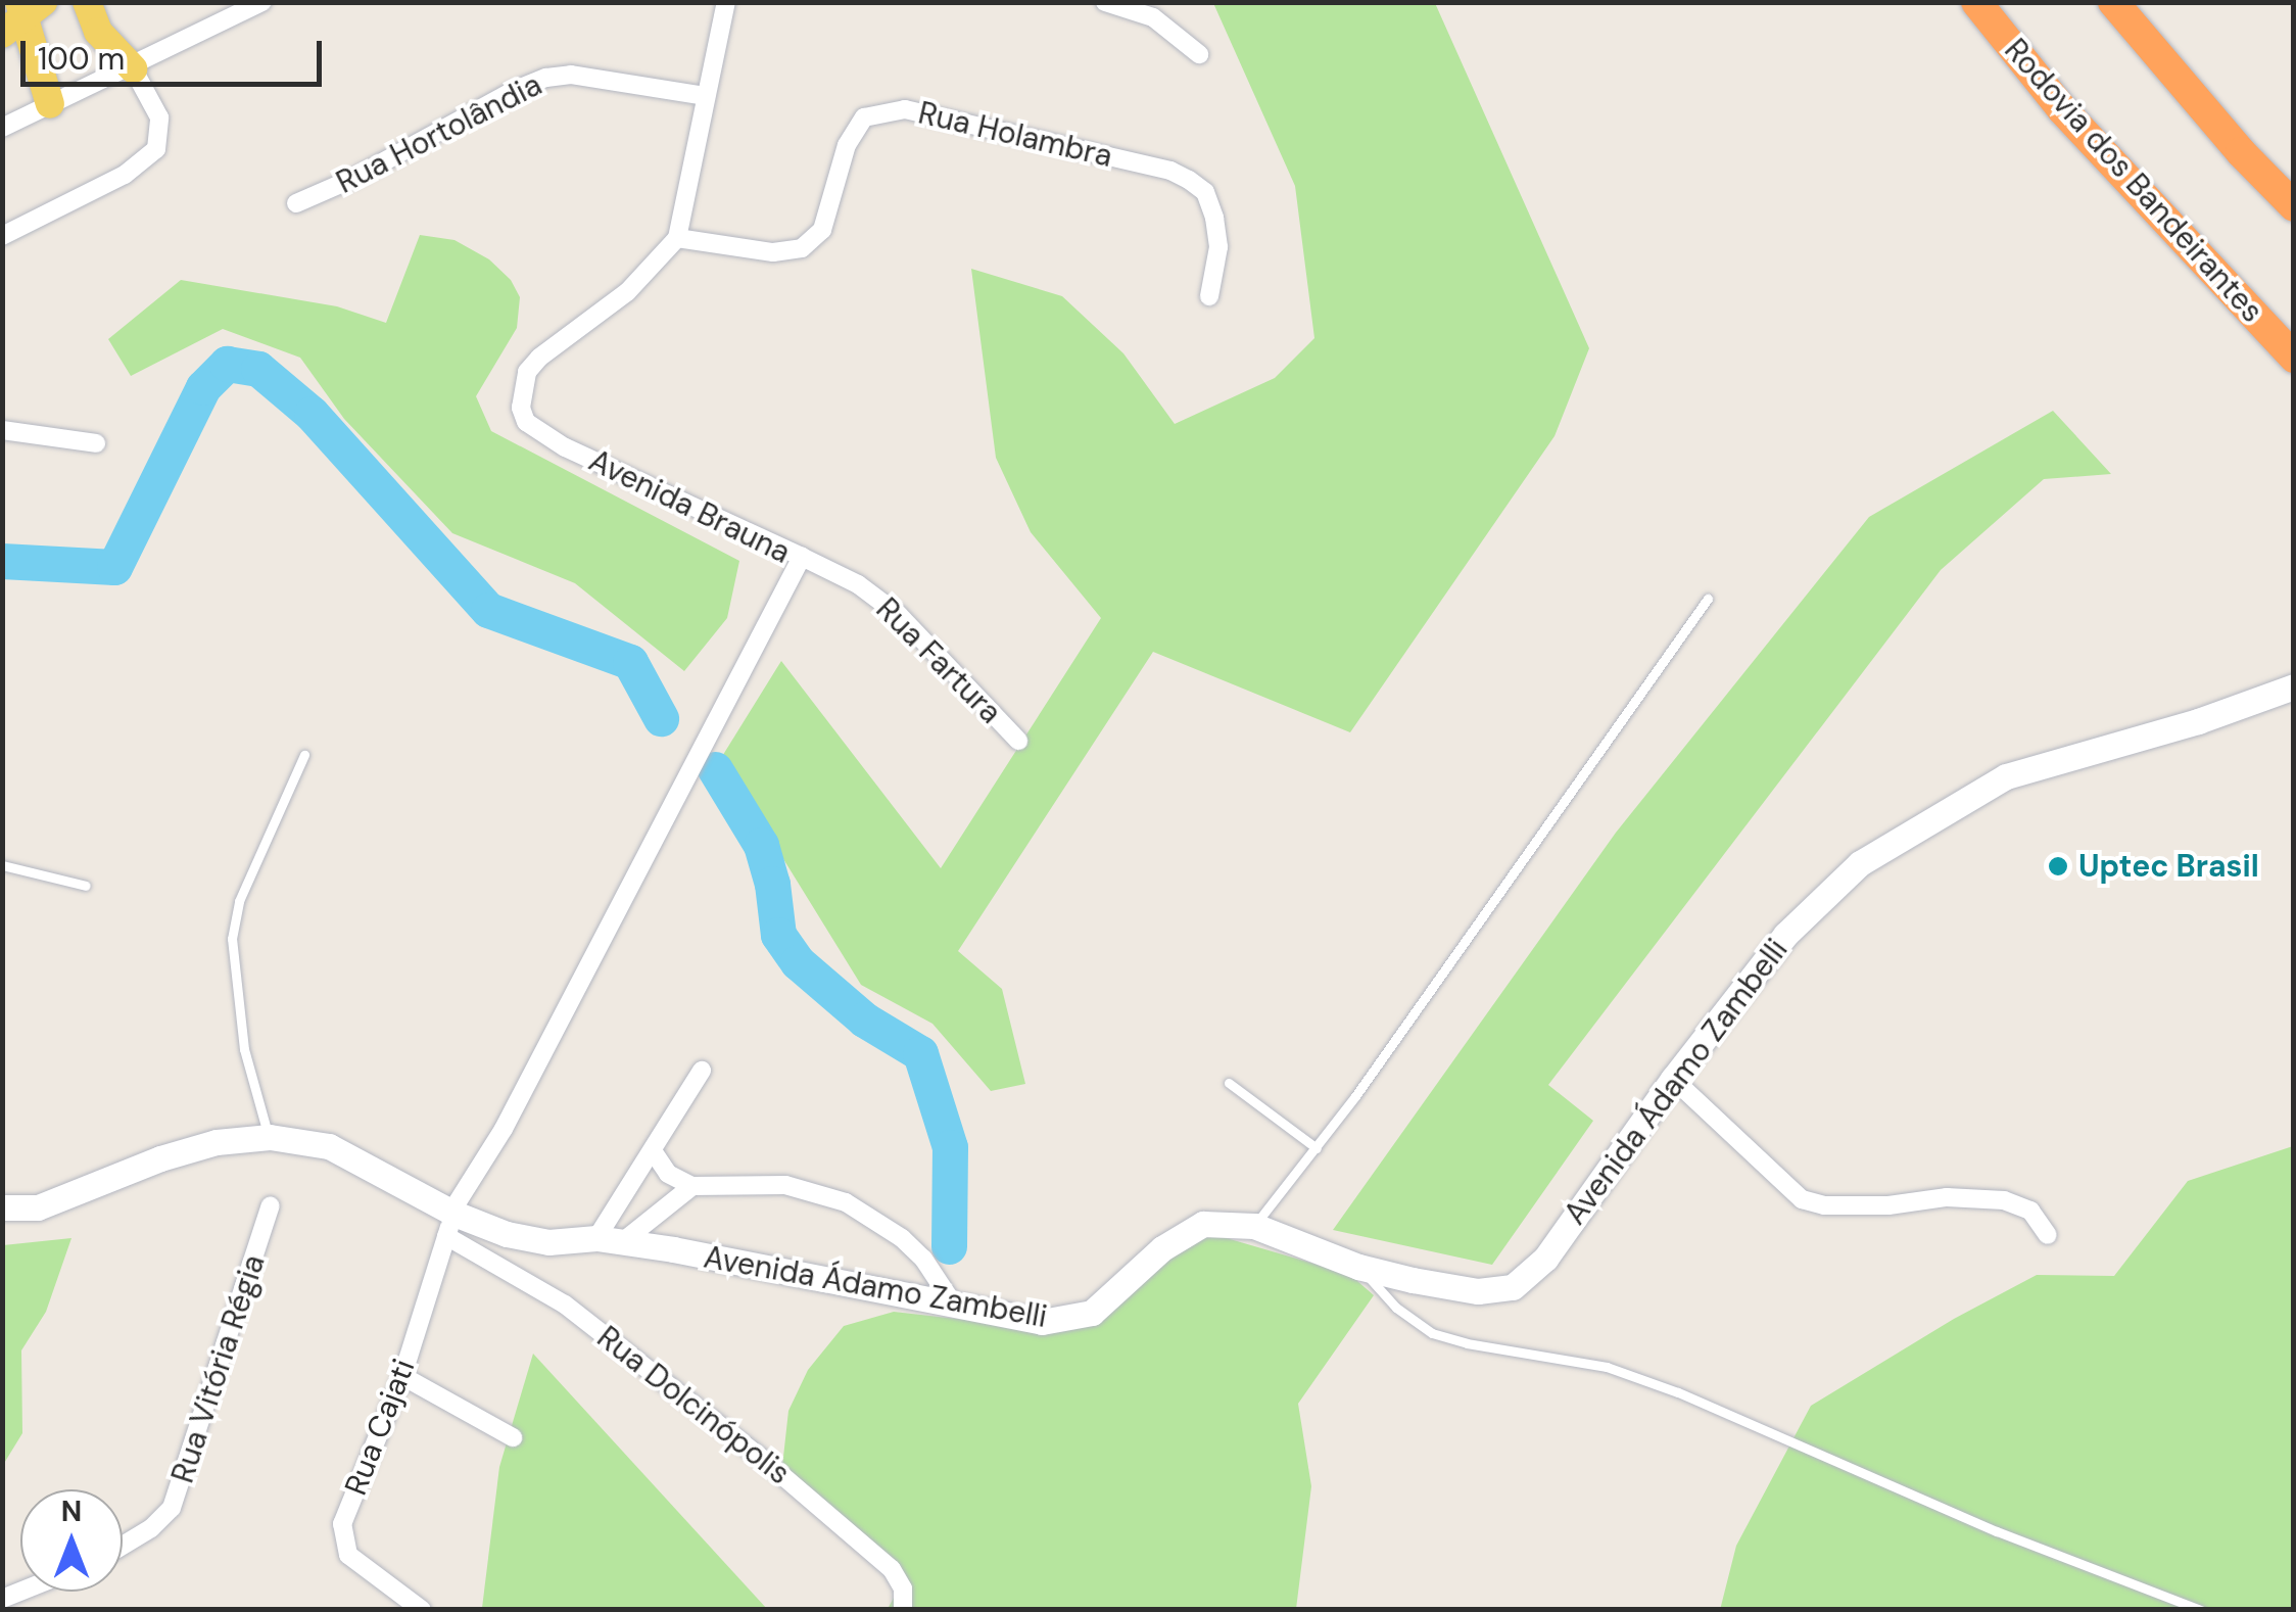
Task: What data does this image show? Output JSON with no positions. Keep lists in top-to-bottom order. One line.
{"streets":{"highway":["Rodovia dos Bandeirantes"],"street":["Rua Hortolândia","Rua Holambra","Avenida Brauna","Rua Fartura","Avenida Ádamo Zambelli","Rua Vitória Régia","Rua Dolcinópolis","Rua Cajati"]},"crossings":[["Rua Holambra","Avenida Brauna"],["Avenida Brauna","Rua Fartura"],["Avenida Brauna","Avenida Ádamo Zambelli"],["Avenida Brauna","Rua Dolcinópolis"],["Avenida Brauna","Rua Cajati"],["Avenida Ádamo Zambelli","Rua Dolcinópolis"],["Avenida Ádamo Zambelli","Rua Cajati"],["Rua Dolcinópolis","Rua Cajati"]],"places":["Uptec Brasil"],"scale_bar":"100 m","north":"top"}
